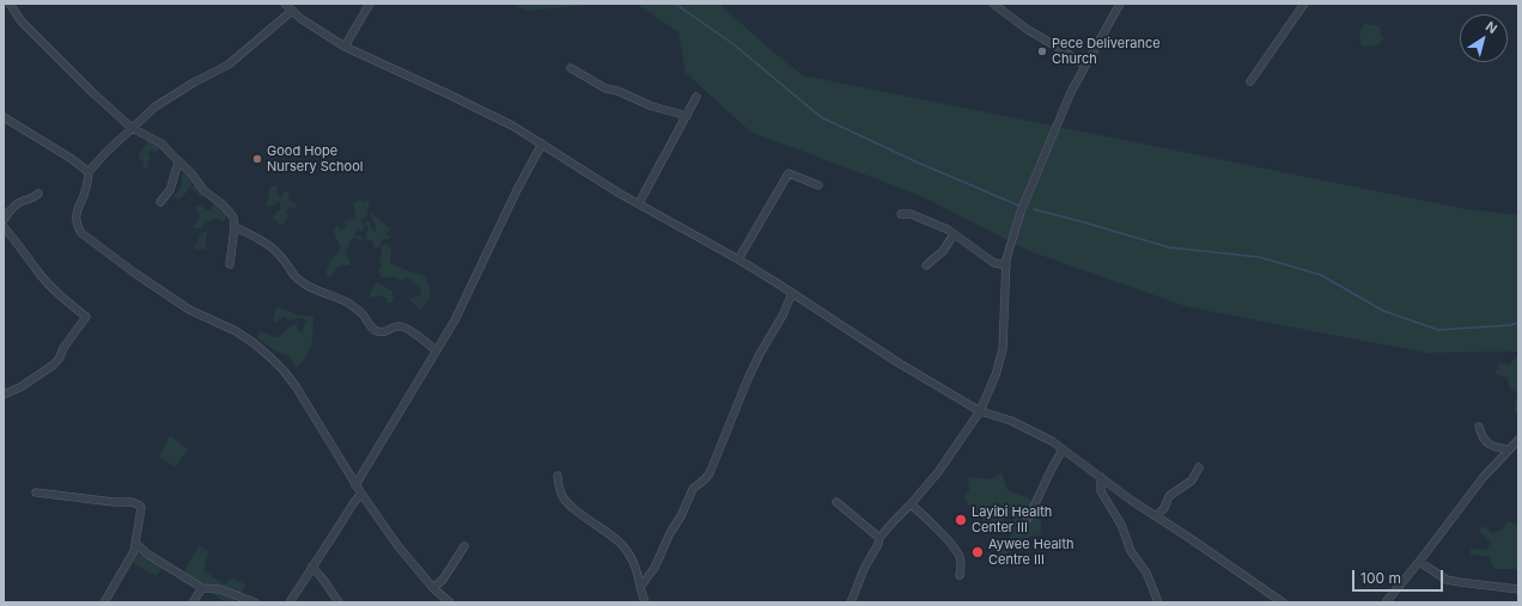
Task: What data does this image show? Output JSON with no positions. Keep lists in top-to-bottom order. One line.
{"places":["Pece Deliverance Church","Good Hope Nursery School","Layibi Health Center III","Aywee Health Centre III"],"scale_bar":"100 m","north":"top right"}
